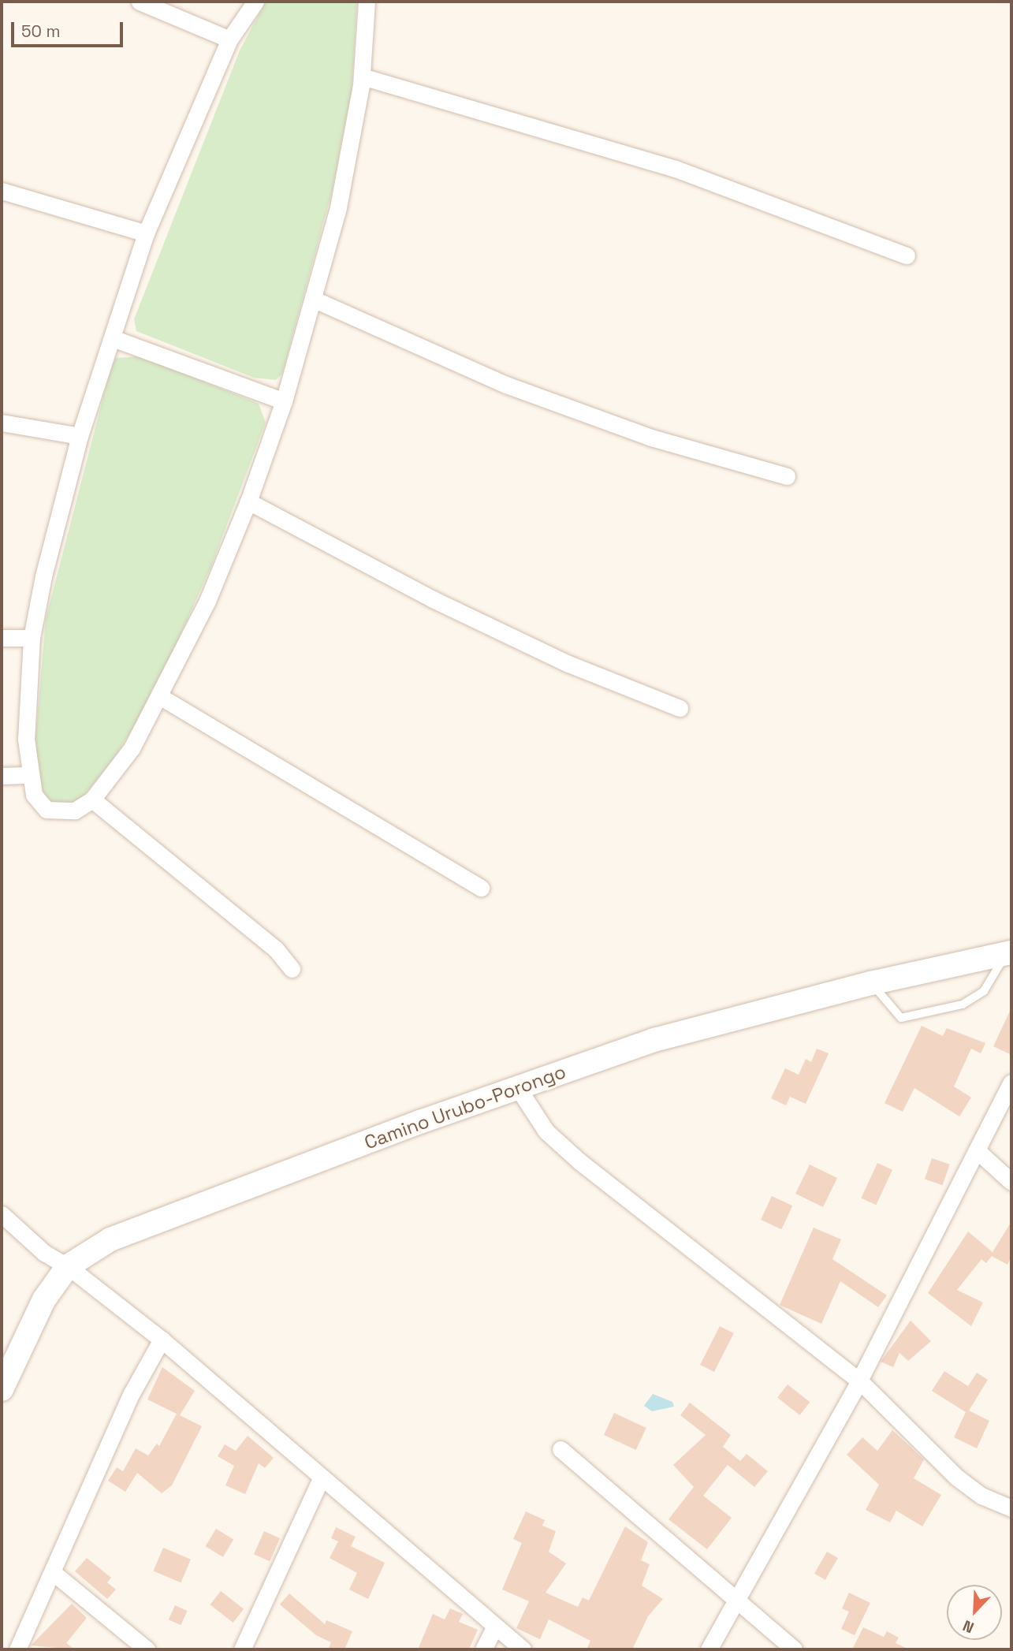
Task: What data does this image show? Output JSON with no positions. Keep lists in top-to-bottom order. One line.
{"streets":{"main road":["Camino Urubo-Porongo"]},"scale_bar":"50 m","north":"bottom left"}
